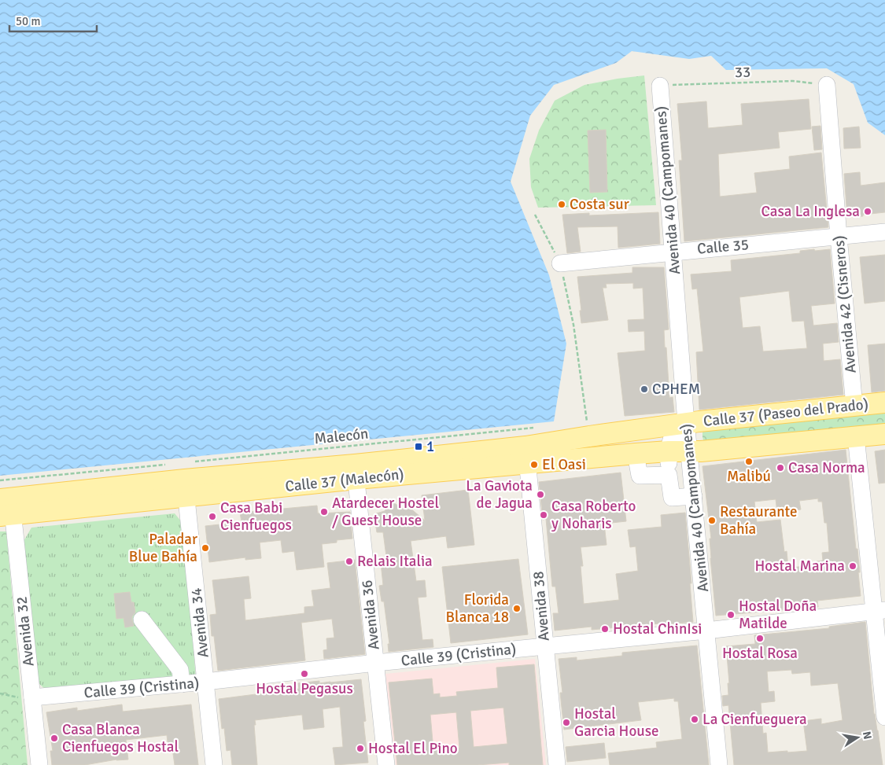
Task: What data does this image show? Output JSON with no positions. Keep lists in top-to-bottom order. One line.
{"streets":{"main road":["Calle 37 (Paseo del Prado)","Calle 37 (Malecón)"],"street":["Avenida 40 (Campomanes)","Calle 35","Avenida 42 (Cisneros)","Avenida 38","Avenida 36","Avenida 34","Avenida 32","Calle 39 (Cristina)"],"path":["33","Malecón"]},"crossings":[["33","Avenida 40 (Campomanes)"],["33","Avenida 42 (Cisneros)"],["Avenida 40 (Campomanes)","Calle 35"],["Avenida 40 (Campomanes)","Calle 37 (Paseo del Prado)"],["Avenida 40 (Campomanes)","Calle 37 (Malecón)"],["Avenida 40 (Campomanes)","Calle 39 (Cristina)"],["Calle 35","Avenida 42 (Cisneros)"],["Avenida 42 (Cisneros)","Calle 37 (Paseo del Prado)"],["Calle 37 (Paseo del Prado)","Calle 37 (Malecón)"],["Malecón","Calle 37 (Malecón)"],["Malecón","Avenida 34"],["Calle 37 (Malecón)","Avenida 38"],["Calle 37 (Malecón)","Avenida 36"],["Calle 37 (Malecón)","Avenida 34"],["Calle 37 (Malecón)","Avenida 32"],["Avenida 38","Calle 39 (Cristina)"],["Avenida 36","Calle 39 (Cristina)"],["Avenida 34","Calle 39 (Cristina)"],["Avenida 32","Calle 39 (Cristina)"]],"places":{"other":["Costa sur","Casa La Inglesa","CPHEM","Malibú","El Oasi","Casa Norma","La Gaviota de Jagua","Atardecer Hostel / Guest House","Casa Roberto y Noharis","Casa Babi Cienfuegos","Restaurante Bahía","Paladar Blue Bahía","Relais Italia","Hostal Marina","Florida Blanca 18","Hostal Doña Matilde","Hostal ChinIsi","Hostal Rosa","Hostal Pegasus","La Cienfueguera","Hostal Garcia House","Casa Blanca Cienfuegos Hostal","Hostal El Pino"],"transit":["1"]},"scale_bar":"50 m","north":"right"}
